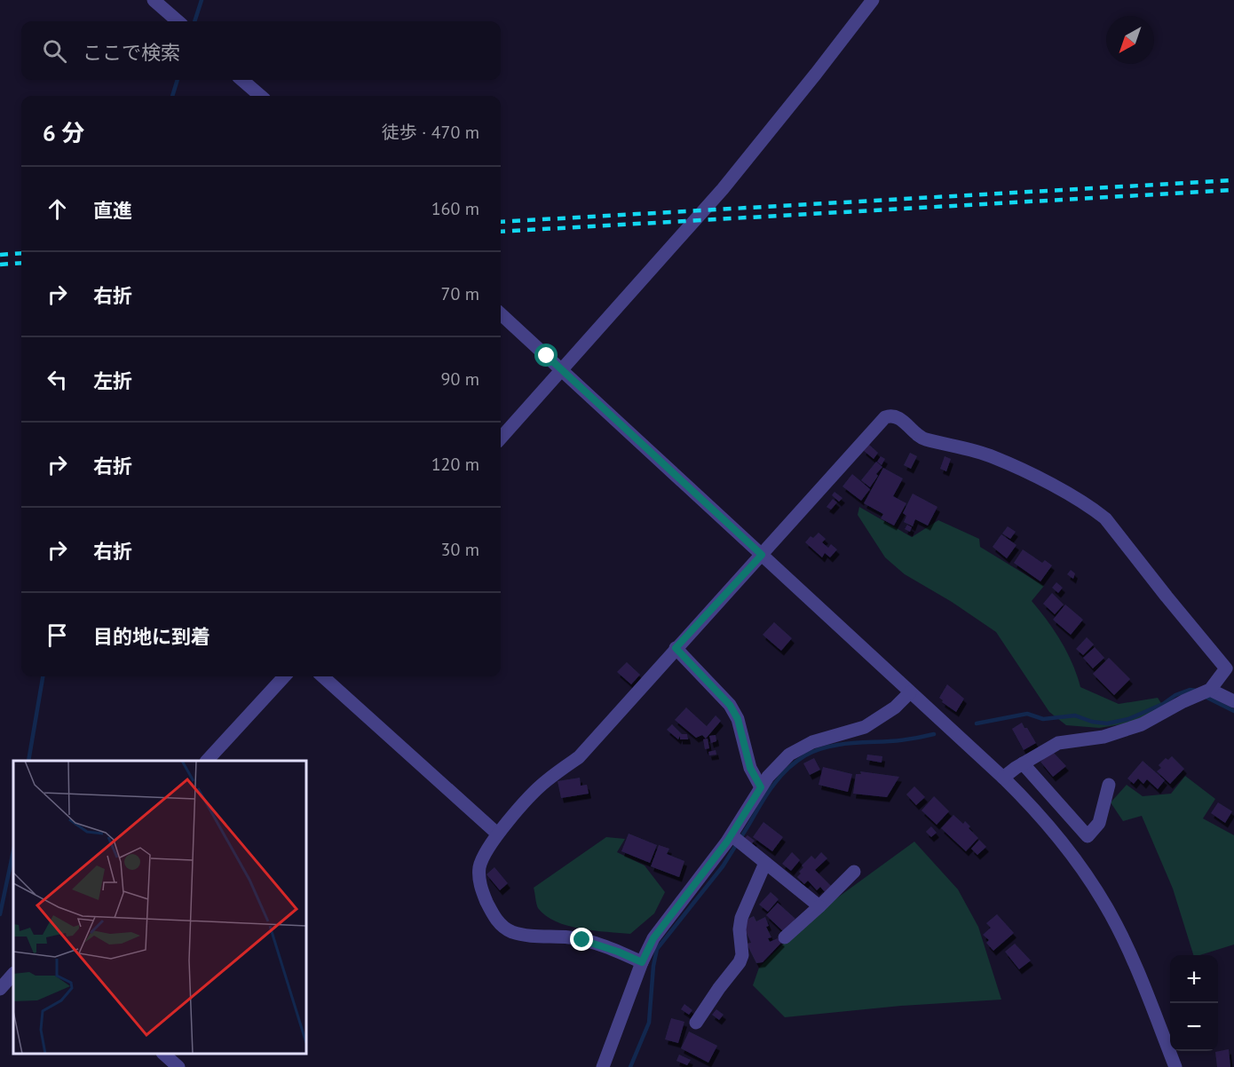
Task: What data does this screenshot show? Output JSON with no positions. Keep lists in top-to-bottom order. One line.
{"north":"bottom left","page":{"search":"ここで検索","heading":["6 分","徒歩 · 470 m"],"list":[["直進","160 m"],["右折","70 m"],["左折","90 m"],["右折","120 m"],["右折","30 m"],"目的地に到着"],"map_buttons":["+","−"]}}
